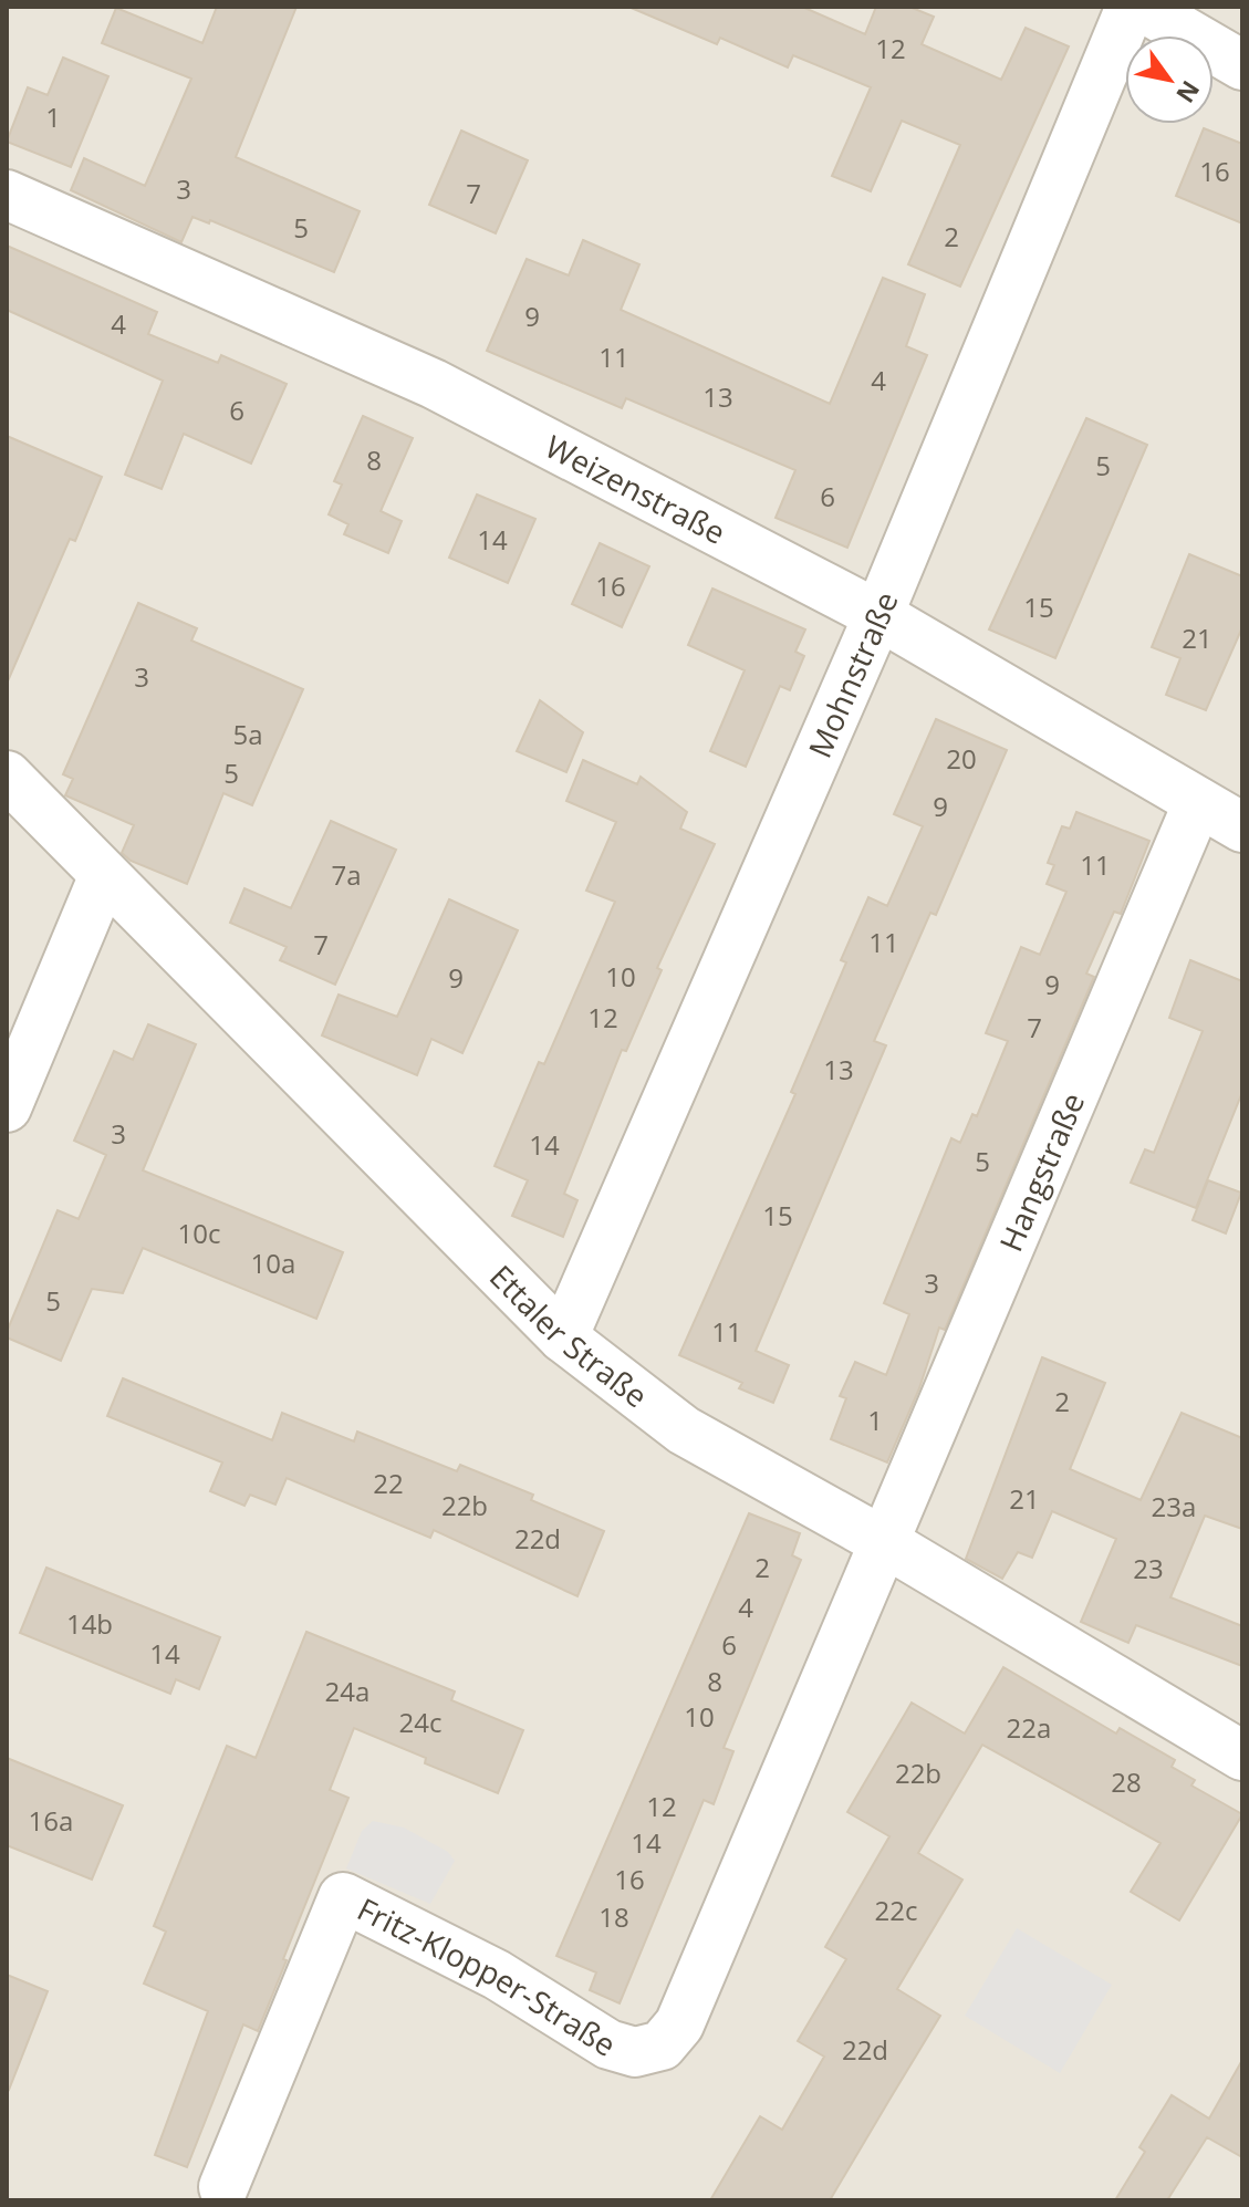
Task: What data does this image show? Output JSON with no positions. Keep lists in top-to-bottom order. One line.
{"streets":{"street":["Weizenstraße","Mohnstraße","Hangstraße","Ettaler Straße","Fritz-Klopper-Straße"]},"crossings":[["Weizenstraße","Mohnstraße"],["Weizenstraße","Hangstraße"],["Mohnstraße","Ettaler Straße"],["Hangstraße","Ettaler Straße"],["Hangstraße","Fritz-Klopper-Straße"],["Ettaler Straße","Fritz-Klopper-Straße"]],"house_numbers":["12","1","16","3","7","5","2","9","4","11","4","13","6","8","5","6","14","16","15","21","3","5a","20","5","9","11","7a","11","7","10","9","9","12","7","13","3","14","5","15","10c","10a","3","5","11","2","1","22","21","22b","23a","22d","2","23","4","14b","6","14","8","24a","10","24c","22a","22b","28","12","16a","14","16","22c","18","22d"],"north":"bottom right"}
